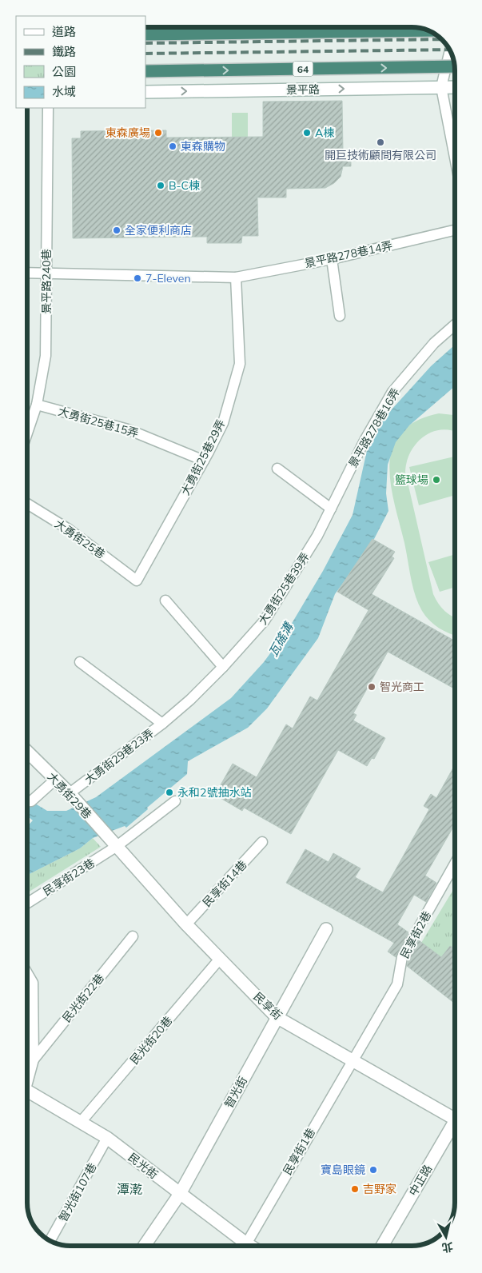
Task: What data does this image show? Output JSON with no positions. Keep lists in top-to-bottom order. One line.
{"streets":{"highway":["64"],"street":["景平路","大勇街29巷","民享街","智光街","民光街","中正路"],"lane":["景平路278巷14弄","景平路240巷","大勇街25巷15弄","景平路278巷16弄","大勇街25巷29弄","大勇街25巷","大勇街25巷39弄","大勇街29巷23弄","民享街23巷","民享街14巷","民享街2巷","民光街22巷","民光街20巷","民享街1巷","智光街107巷"]},"crossings":[["景平路278巷14弄","景平路240巷"],["景平路278巷14弄","大勇街25巷29弄"],["景平路240巷","大勇街25巷15弄"],["大勇街25巷15弄","大勇街25巷29弄"],["景平路278巷16弄","大勇街25巷39弄"],["大勇街25巷29弄","大勇街25巷"],["大勇街25巷39弄","大勇街29巷23弄"],["大勇街29巷23弄","大勇街29巷"],["大勇街29巷","民享街23巷"],["大勇街29巷","民享街"],["民享街23巷","民享街"],["民享街14巷","民享街"],["民享街2巷","民享街"],["民享街2巷","民享街1巷"],["民享街","民光街20巷"],["民享街","智光街"],["民享街","民享街1巷"],["民光街20巷","民光街"],["智光街","民光街"],["民光街","智光街107巷"]],"one_way":["景平路"],"districts":["潭漧"],"water":["瓦磘溝"],"places":["東森廣場","A棟","開巨技術顧問有限公司","東森購物","B-C棟","全家便利商店","7-Eleven","籃球場","智光商工","永和2號抽水站","寶島眼鏡","吉野家"],"legend":["道路","鐵路","公園","水域"],"north":"bottom"}
